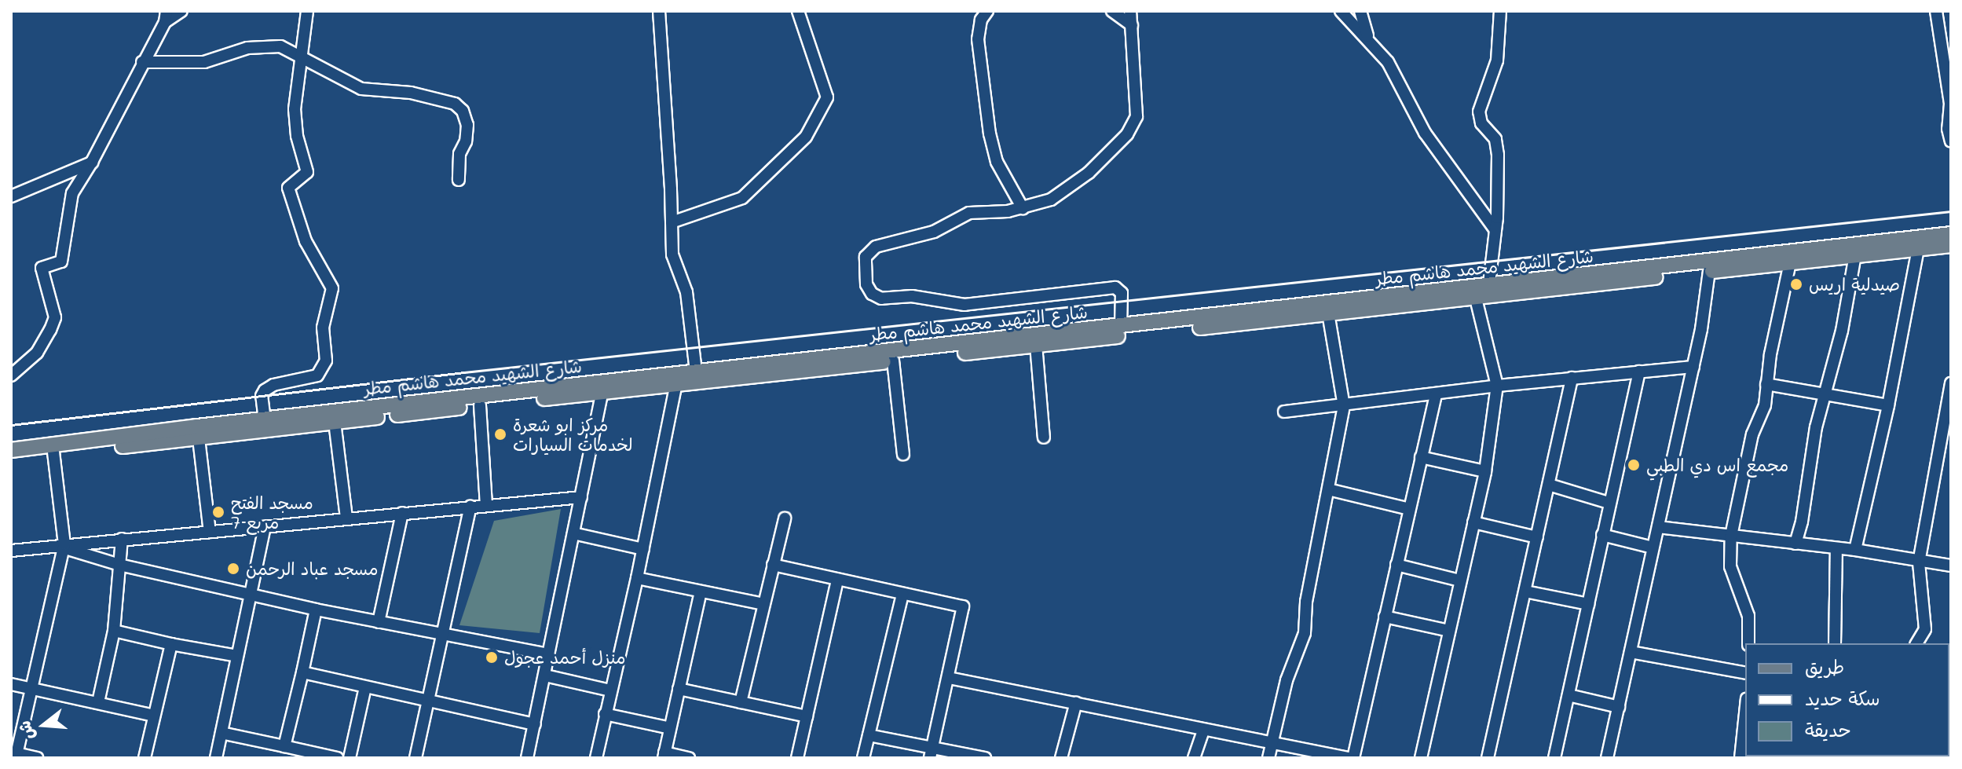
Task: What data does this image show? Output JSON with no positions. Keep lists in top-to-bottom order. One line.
{"streets":{"main road":["شارع الشهيد محمد هاشم مطر"]},"places":["صيدلية اريس","مركز ابو شعرة لخدمات السيارات","مجمع اس دي الطبي","مسجد الفتح مربع 7","مسجد عباد الرحمن","منزل أحمد عجول"],"legend":["طريق","سكة حديد","حديقة"],"north":"left"}
